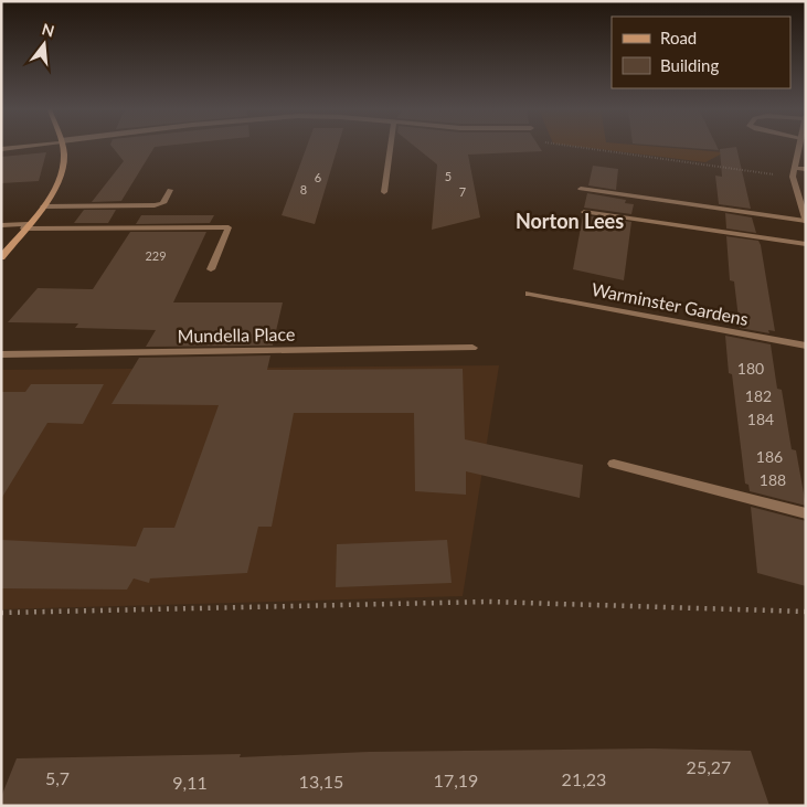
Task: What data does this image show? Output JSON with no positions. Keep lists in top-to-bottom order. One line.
{"streets":{"street":["Warminster Gardens","Mundella Place"]},"districts":["Norton Lees"],"house_numbers":["5","6","8","7","229","180","182","184","186","188","25,27","5,7","21,23","17,19","13,15","9,11"],"legend":["Road","Building"],"north":"top"}
